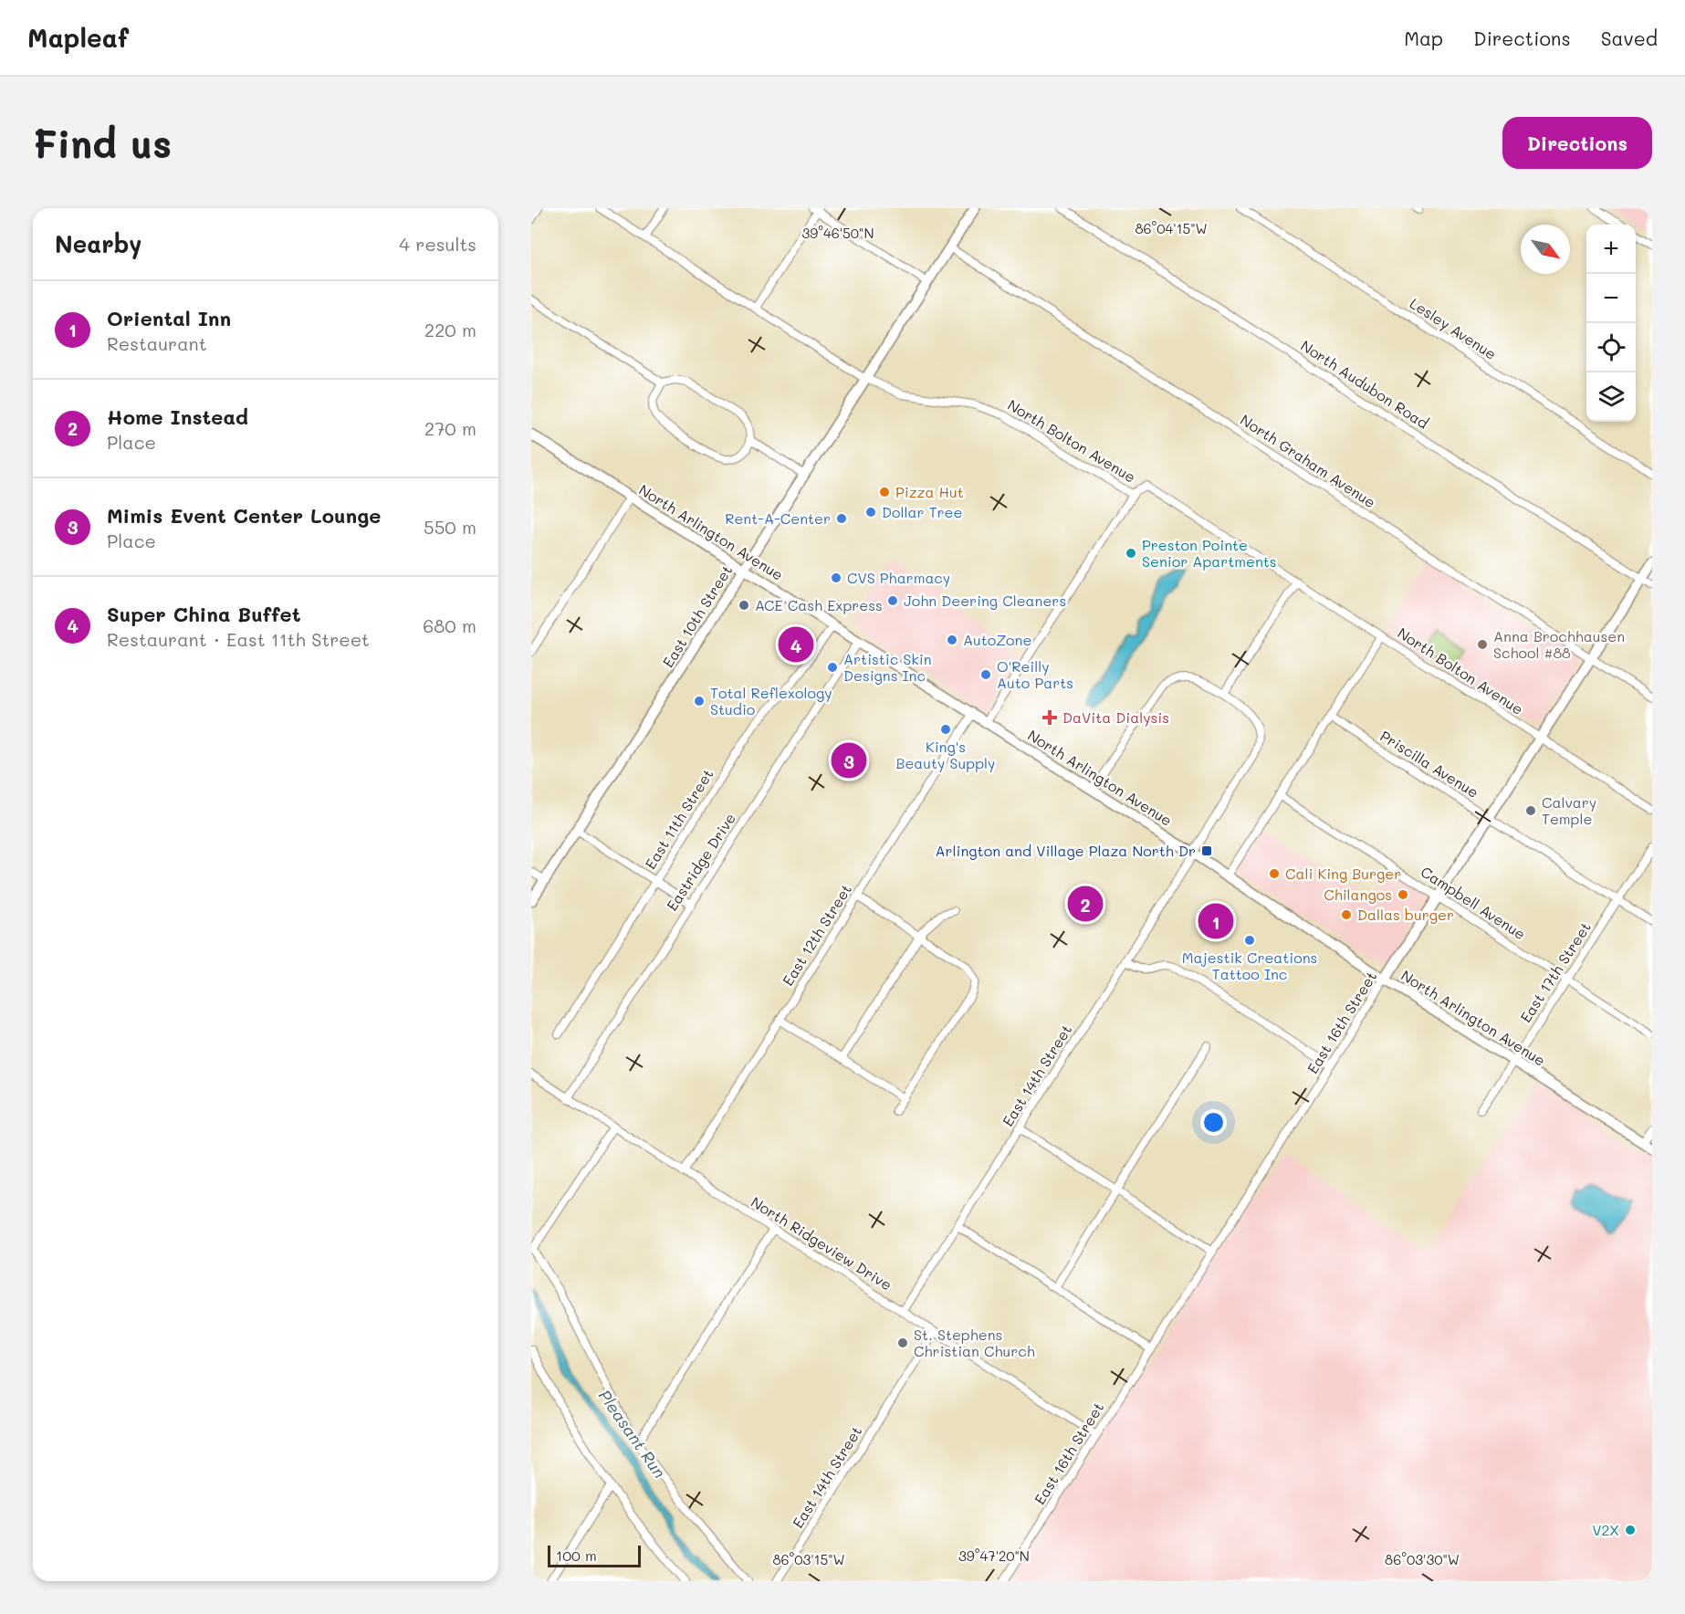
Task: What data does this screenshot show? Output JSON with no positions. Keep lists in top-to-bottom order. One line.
{"streets":{"main road":["North Arlington Avenue","East 10th Street","East 16th Street"],"street":["Lesley Avenue","North Audubon Road","North Bolton Avenue","North Graham Avenue","Priscilla Avenue","East 11th Street","Eastridge Drive","Campbell Avenue","East 12th Street","East 17th Street","East 14th Street","North Ridgeview Drive"]},"crossings":[["North Audubon Road","East 16th Street"],["North Bolton Avenue","East 10th Street"],["North Bolton Avenue","East 16th Street"],["North Graham Avenue","East 10th Street"],["North Graham Avenue","East 16th Street"],["North Arlington Avenue","East 10th Street"],["North Arlington Avenue","East 11th Street"],["North Arlington Avenue","Eastridge Drive"],["North Arlington Avenue","East 12th Street"],["North Arlington Avenue","East 17th Street"],["North Arlington Avenue","East 16th Street"],["North Arlington Avenue","East 14th Street"],["Priscilla Avenue","East 17th Street"],["Priscilla Avenue","East 16th Street"],["Eastridge Drive","North Ridgeview Drive"],["Campbell Avenue","East 17th Street"],["Campbell Avenue","East 16th Street"],["East 12th Street","North Ridgeview Drive"],["East 16th Street","North Ridgeview Drive"],["East 14th Street","North Ridgeview Drive"]],"water":["Pleasant Run"],"places":{"other":["Pizza Hut","Dollar Tree","Rent-A-Center","Preston Pointe Senior Apartments","CVS Pharmacy","John Deering Cleaners","ACE Cash Express","AutoZone","Anna Brochhausen School #88","Artistic Skin Designs Inc","O'Reilly Auto Parts","Total Reflexology Studio","King's Beauty Supply","Calvary Temple","Cali King Burger","Chilangos","Dallas burger","Majestik Creations Tattoo Inc","St. Stephens Christian Church","V2X"],"health":["DaVita Dialysis"],"transit":["Arlington and Village Plaza North Dr"]},"scale_bar":"100 m","north":"bottom right","page":{"header":"Mapleaf","nav":["Map","Directions","Saved"],"buttons":"Directions","title":"Find us","heading":["Nearby","4 results"],"map_buttons":["+","−"],"list":[{"mark":"1","name":"Oriental Inn","note":"Restaurant","value":"220 m"},{"mark":"2","name":"Home Instead","note":"Place","value":"270 m"},{"mark":"3","name":"Mimis Event Center Lounge","note":"Place","value":"550 m"},{"mark":"4","name":"Super China Buffet","note":"Restaurant · East 11th Street","value":"680 m"}],"pins":["4","3","2","1"],"scale":"100 m"},"coordinates":["86°04'15\"W","39°46'50\"N","39°47'20\"N","86°03'15\"W","86°03'30\"W"]}
